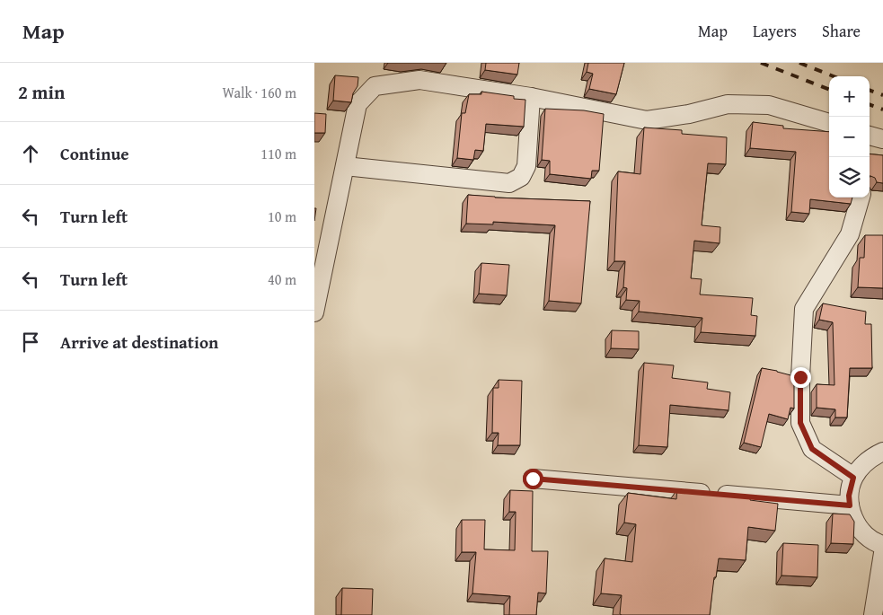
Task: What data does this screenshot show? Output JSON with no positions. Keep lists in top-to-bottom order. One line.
{"page":{"header":"Map","nav":["Map","Layers","Share"],"heading":["2 min","Walk · 160 m"],"map_buttons":["+","−"],"list":[["Continue","110 m"],["Turn left","10 m"],["Turn left","40 m"],"Arrive at destination"]}}
